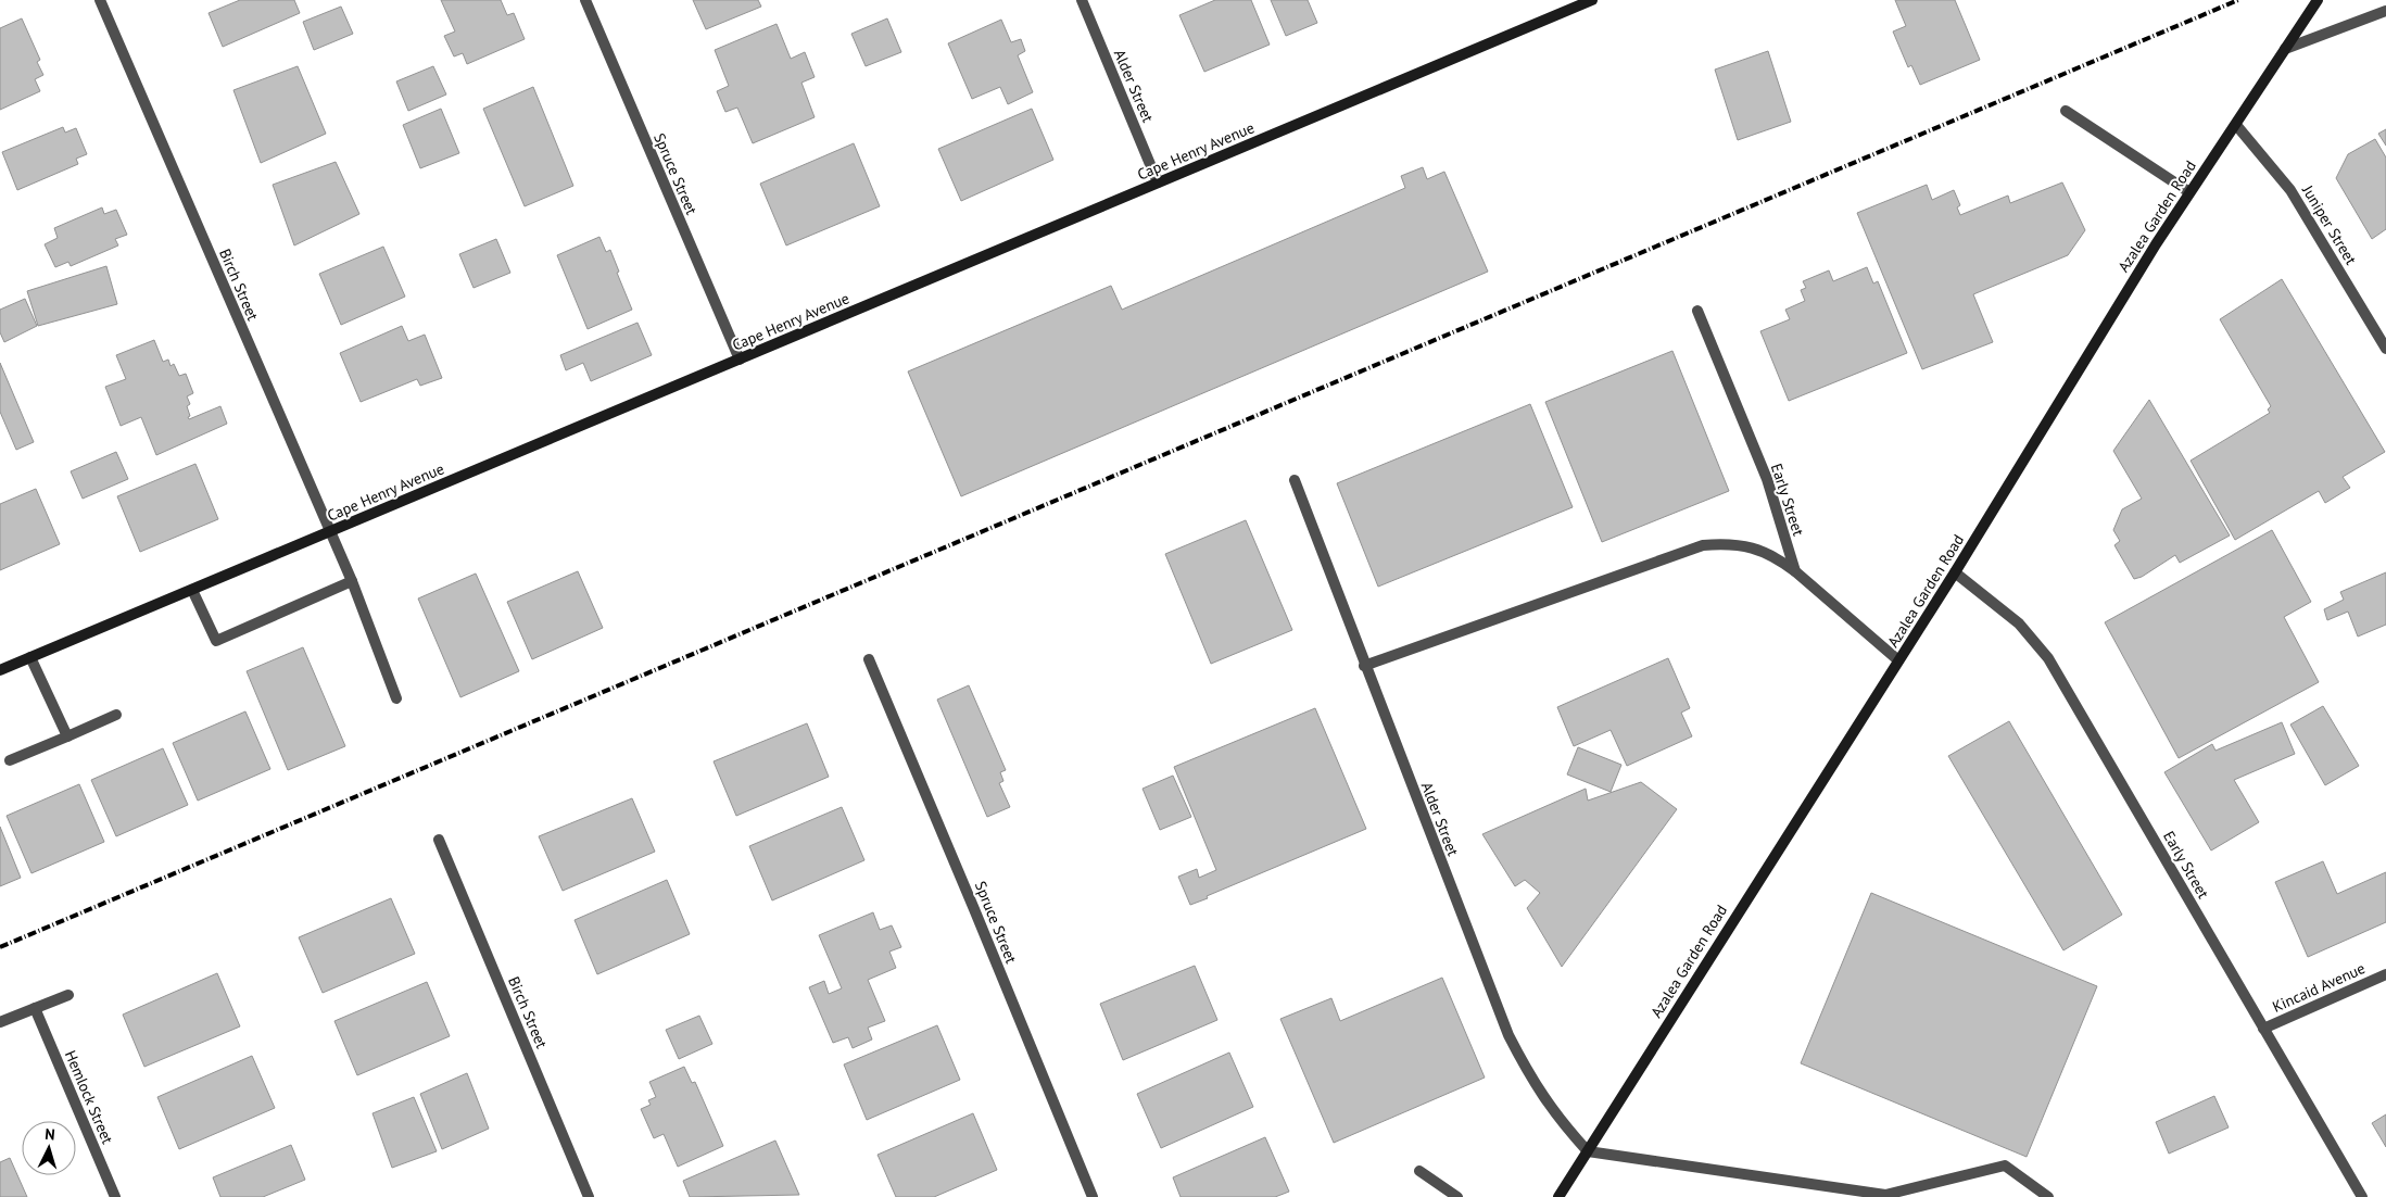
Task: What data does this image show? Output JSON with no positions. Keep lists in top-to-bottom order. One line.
{"streets":{"street":["Alder Street","Cape Henry Avenue","Spruce Street","Azalea Garden Road","Juniper Street","Birch Street","Early Street","Kincaid Avenue","Hemlock Street"]},"crossings":[["Alder Street","Cape Henry Avenue"],["Alder Street","Azalea Garden Road"],["Cape Henry Avenue","Spruce Street"],["Cape Henry Avenue","Birch Street"],["Azalea Garden Road","Juniper Street"],["Azalea Garden Road","Early Street"],["Early Street","Kincaid Avenue"]],"north":"top"}
